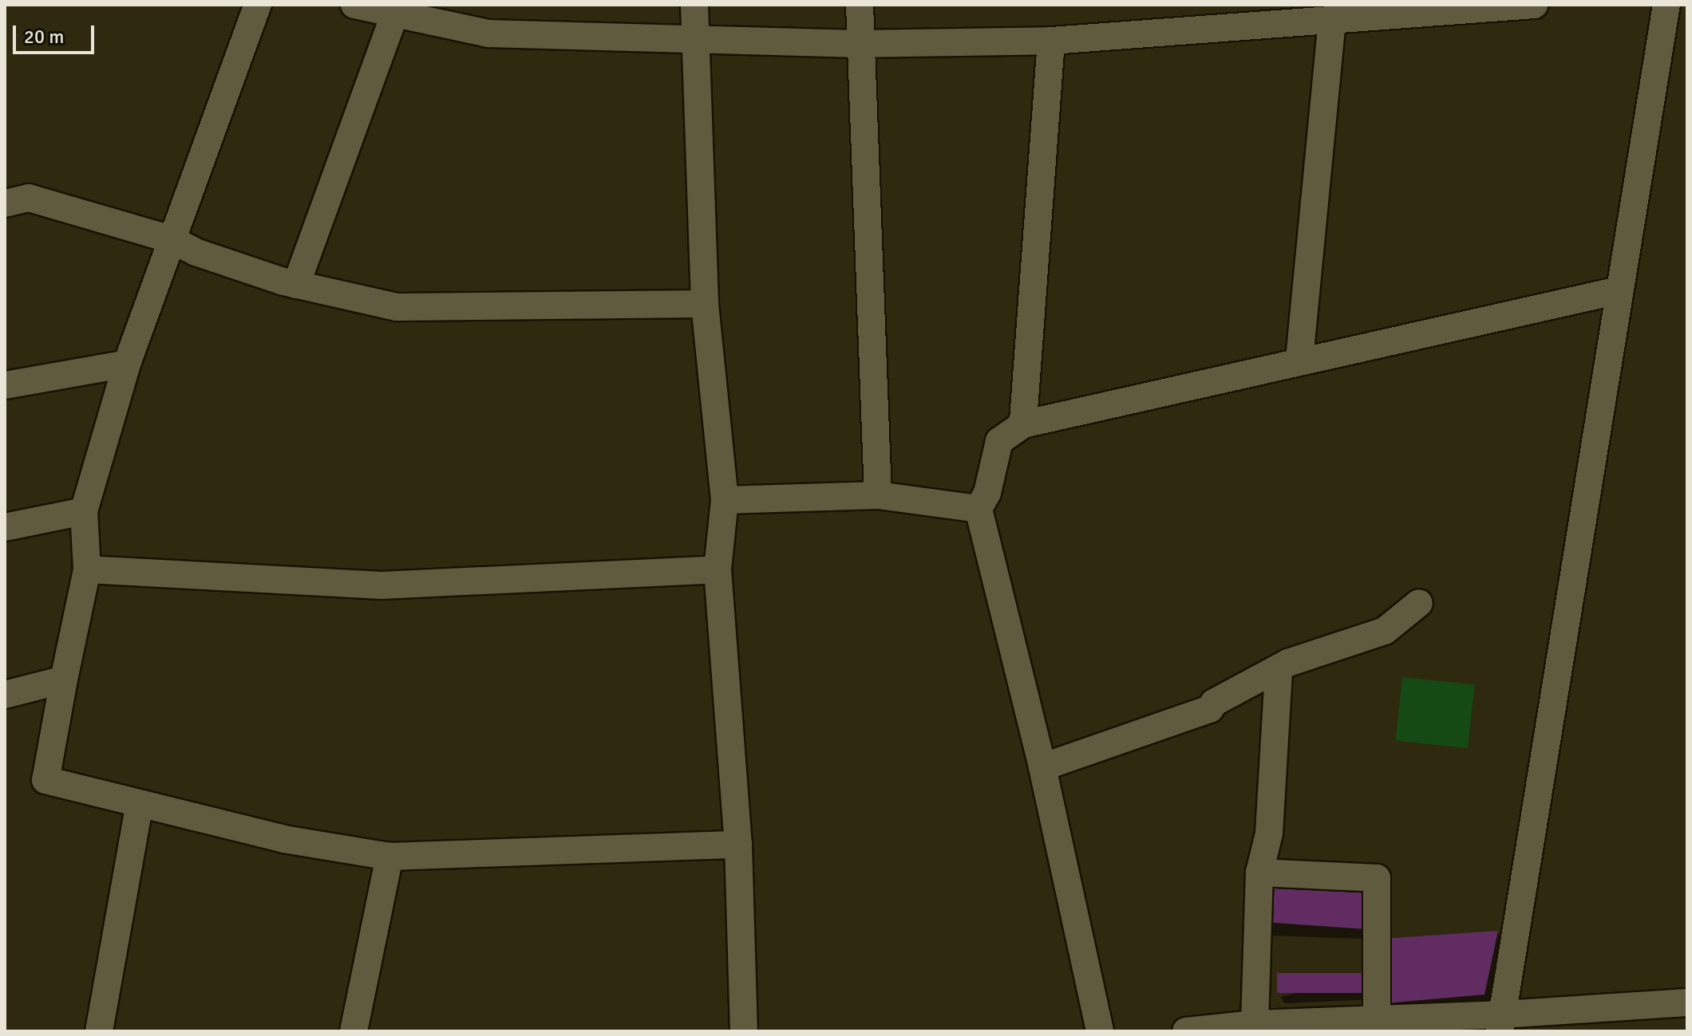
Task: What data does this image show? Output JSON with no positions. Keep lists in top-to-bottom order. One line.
{"scale_bar":"20 m"}
